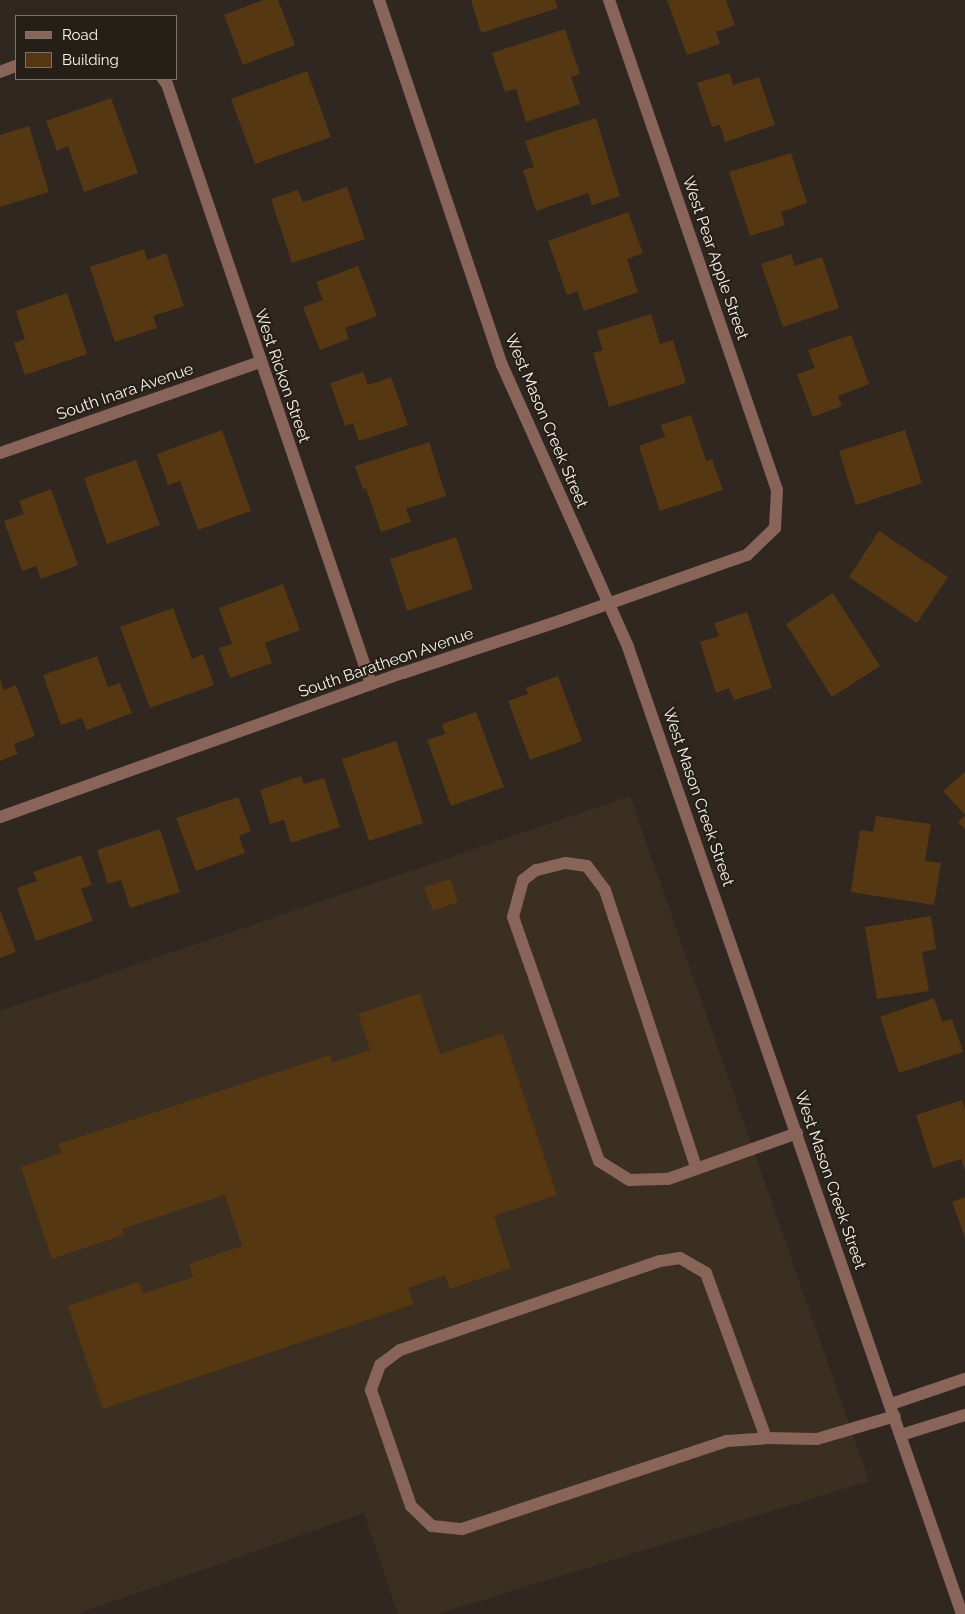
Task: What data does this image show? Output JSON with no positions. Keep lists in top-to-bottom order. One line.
{"streets":{"street":["West Pear Apple Street","West Rickon Street","South Inara Avenue","West Mason Creek Street","South Baratheon Avenue"]},"crossings":[["West Pear Apple Street","South Baratheon Avenue"],["West Rickon Street","South Inara Avenue"],["West Rickon Street","South Baratheon Avenue"],["West Mason Creek Street","South Baratheon Avenue"]],"legend":["Road","Building"]}
